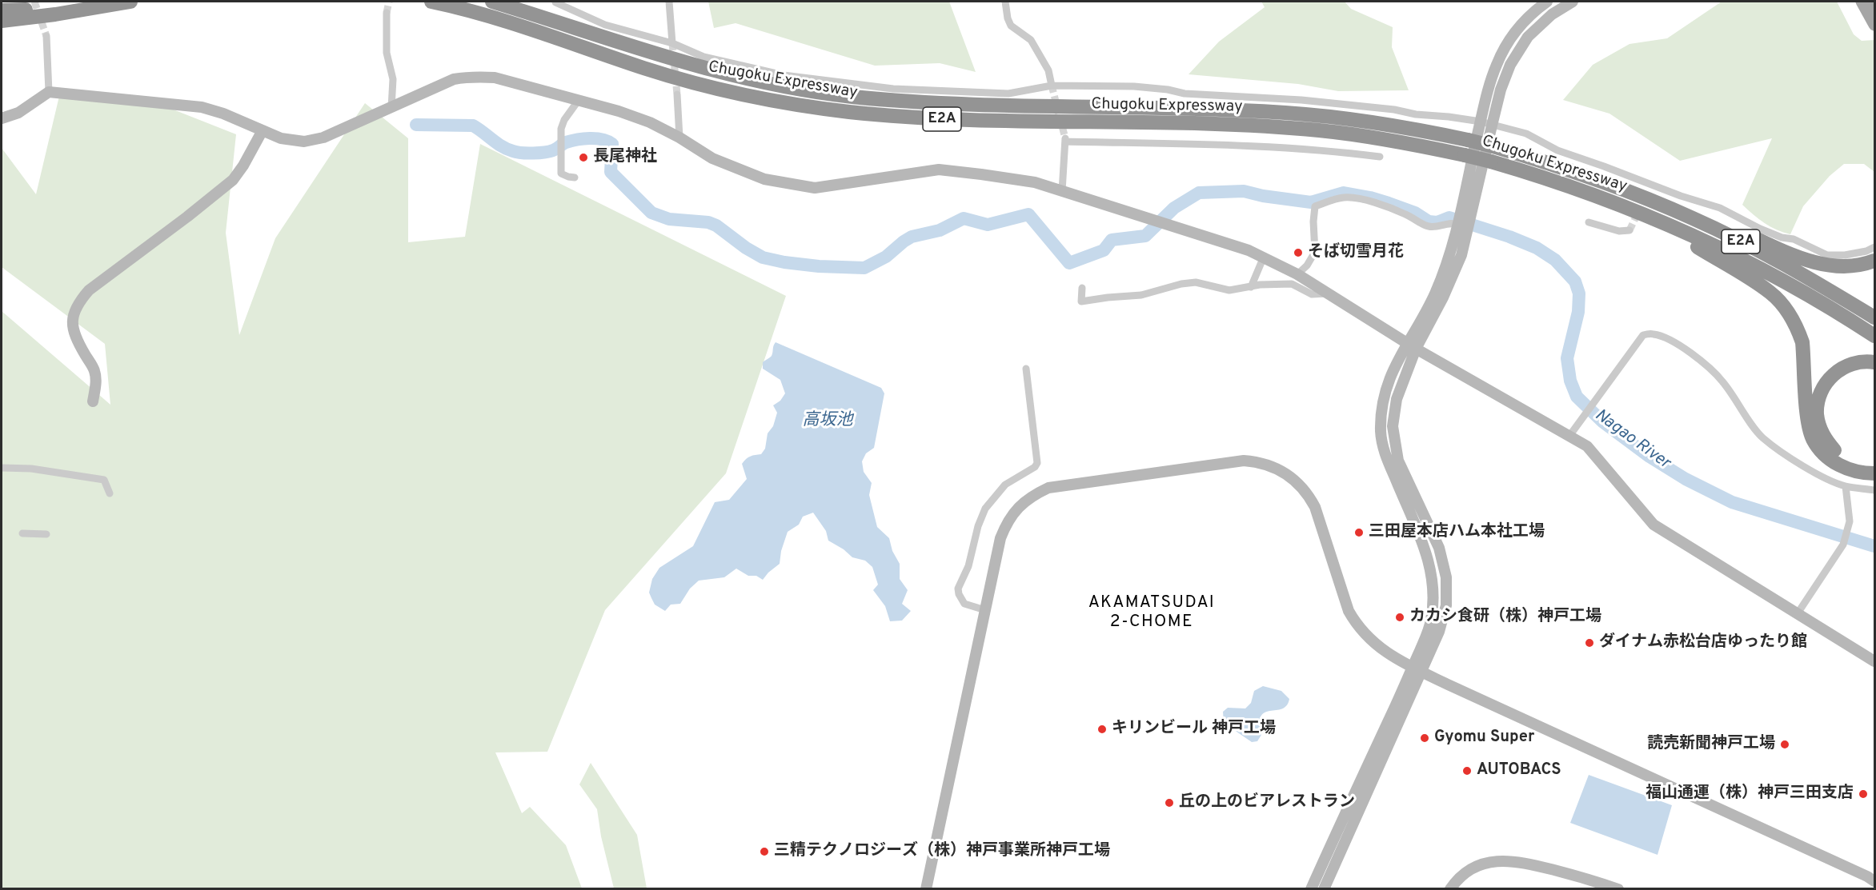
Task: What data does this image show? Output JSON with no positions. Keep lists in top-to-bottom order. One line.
{"streets":{"highway":["Chugoku Expressway","E2A"]},"districts":["AKAMATSUDAI 2-CHOME"],"water":["高坂池","Nagao River"],"places":["長尾神社","そば切雪月花","三田屋本店ハム本社工場","カカシ食研（株）神戸工場","ダイナム赤松台店ゆったり館","キリンビール 神戸工場","Gyomu Super","読売新聞神戸工場","AUTOBACS","福山通運（株）神戸三田支店","丘の上のビアレストラン","三精テクノロジーズ（株）神戸事業所神戸工場"]}
